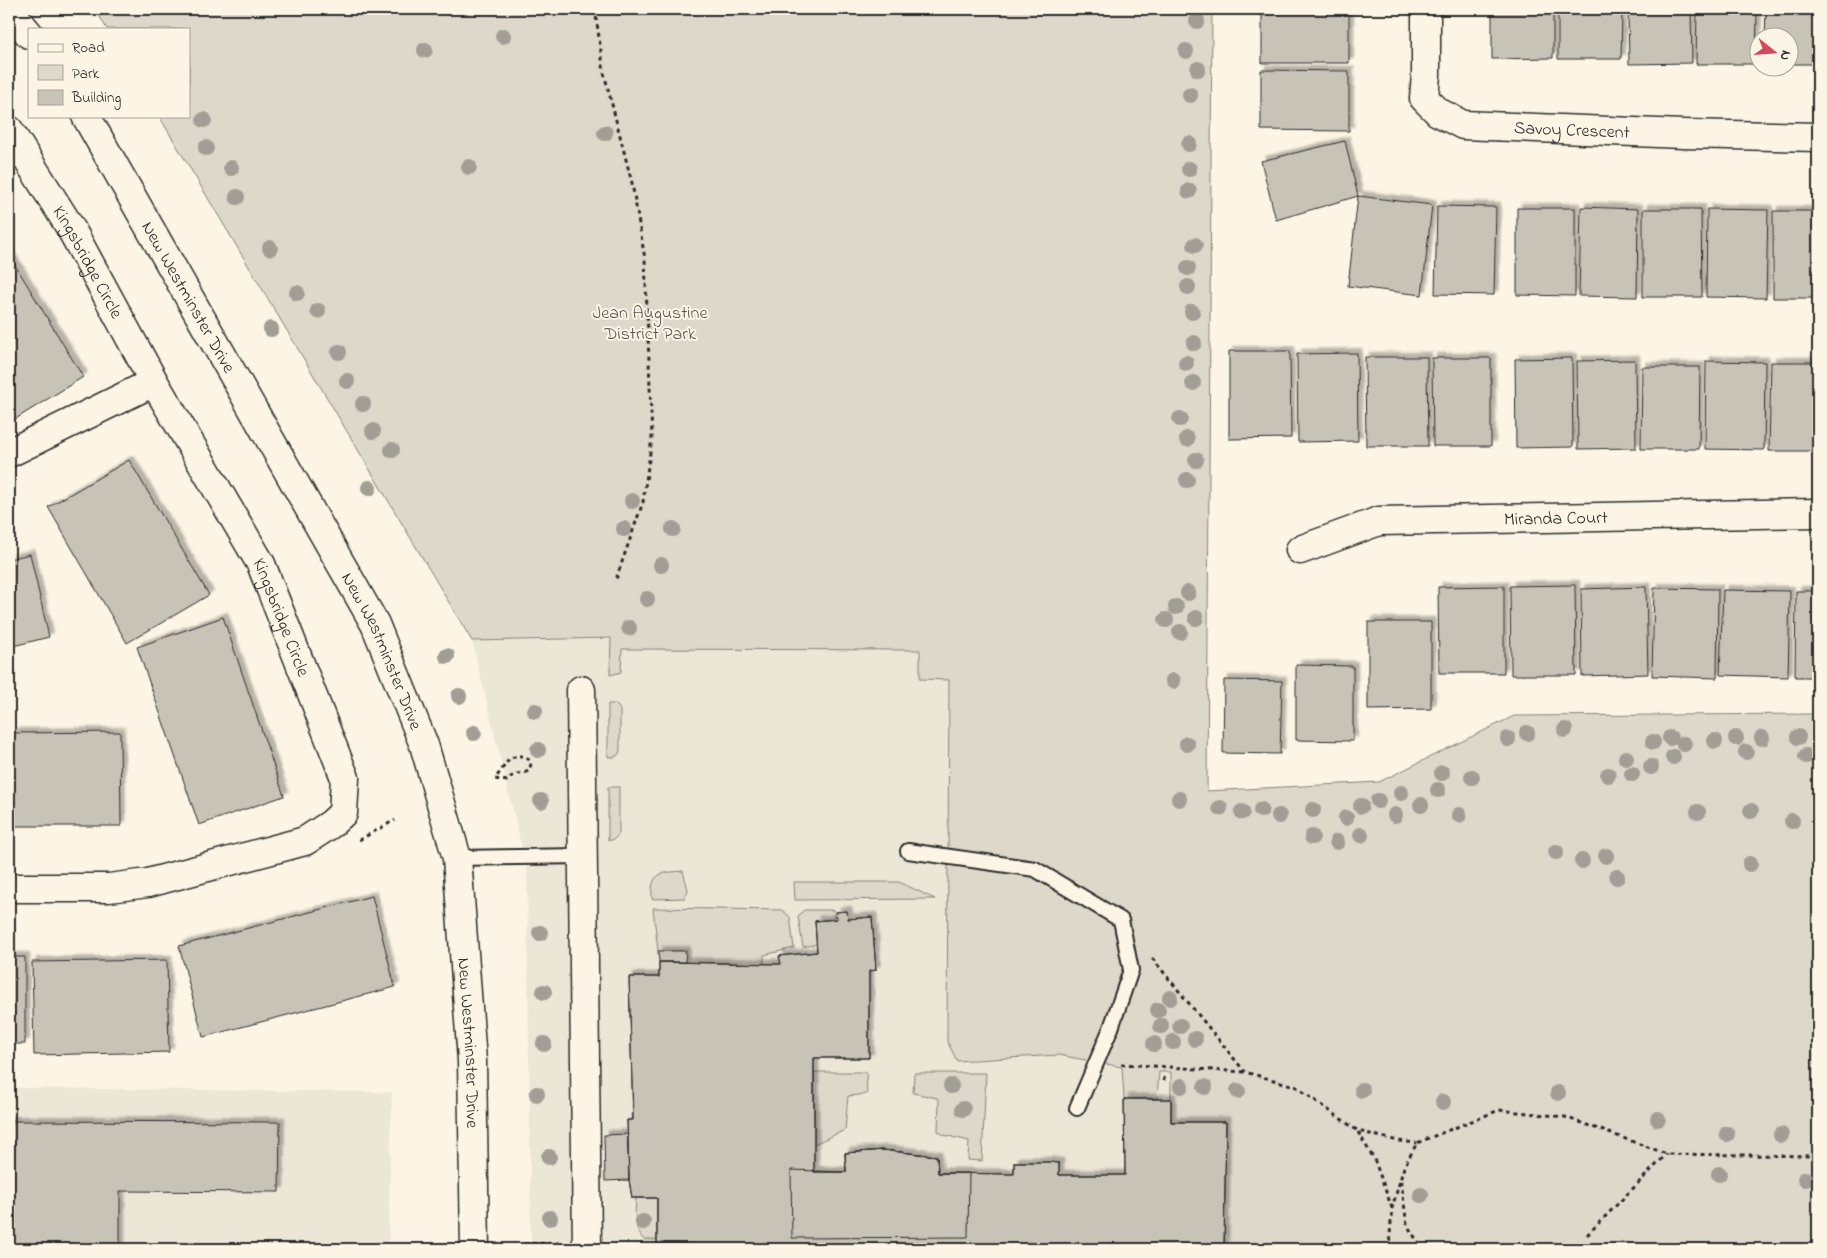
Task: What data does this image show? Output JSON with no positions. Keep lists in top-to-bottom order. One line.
{"streets":{"street":["Savoy Crescent","Kingsbridge Circle","New Westminster Drive","Miranda Court"]},"parks":["Jean Augustine District Park"],"legend":["Road","Park","Building"],"north":"right"}
